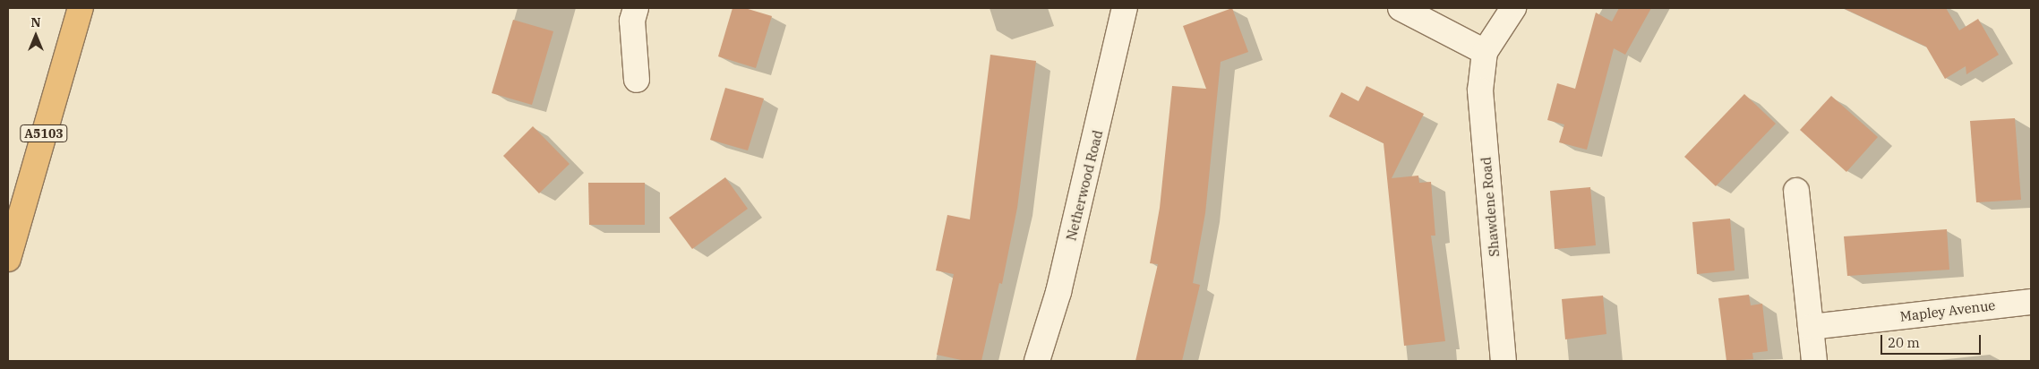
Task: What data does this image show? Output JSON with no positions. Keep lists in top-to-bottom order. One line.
{"streets":{"highway":["A5103"],"street":["Netherwood Road","Shawdene Road","Mapley Avenue"]},"scale_bar":"20 m","north":"top"}
